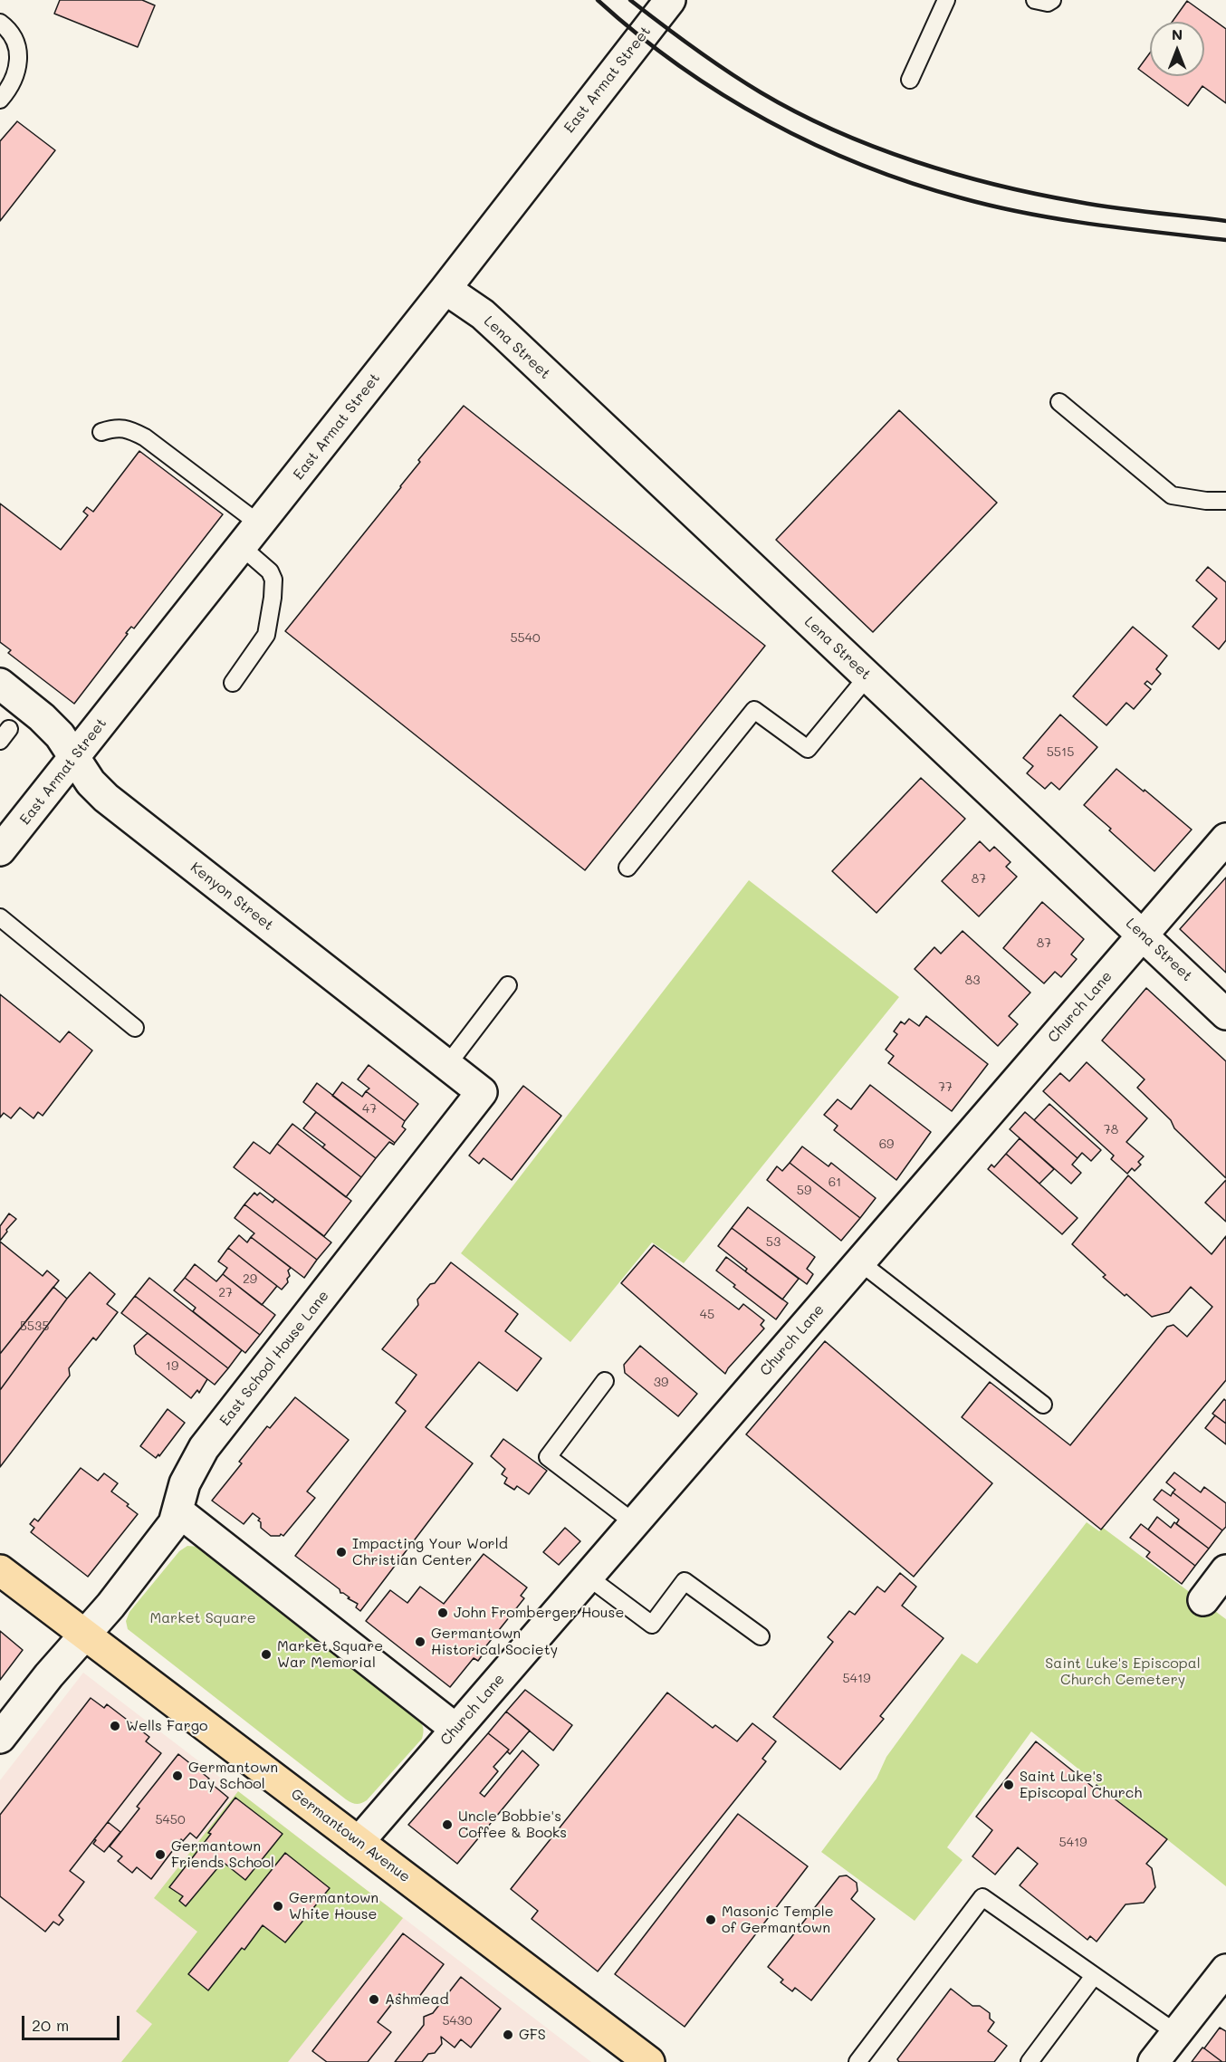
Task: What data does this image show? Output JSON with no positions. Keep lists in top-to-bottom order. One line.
{"streets":{"main road":["Germantown Avenue"],"street":["East Armat Street","Lena Street","Kenyon Street","Church Lane","East School House Lane"]},"crossings":[["East Armat Street","Lena Street"],["East Armat Street","Kenyon Street"],["Lena Street","Church Lane"],["Kenyon Street","East School House Lane"],["Church Lane","Germantown Avenue"],["East School House Lane","Germantown Avenue"]],"parks":["Market Square","Saint Luke's Episcopal Church Cemetery"],"places":["Impacting Your World Christian Center","John Fromberger House","Germantown Historical Society","Market Square War Memorial","Wells Fargo","Germantown Day School","Saint Luke's Episcopal Church","Uncle Bobbie's Coffee & Books","Germantown Friends School","Germantown White House","Masonic Temple of Germantown","Ashmead","GFS"],"house_numbers":["5540","5515","87","87","83","77","47","78","69","61","59","53","29","27","45","5535","19","39","5419","5450","5419","5430"],"scale_bar":"20 m","north":"top"}
